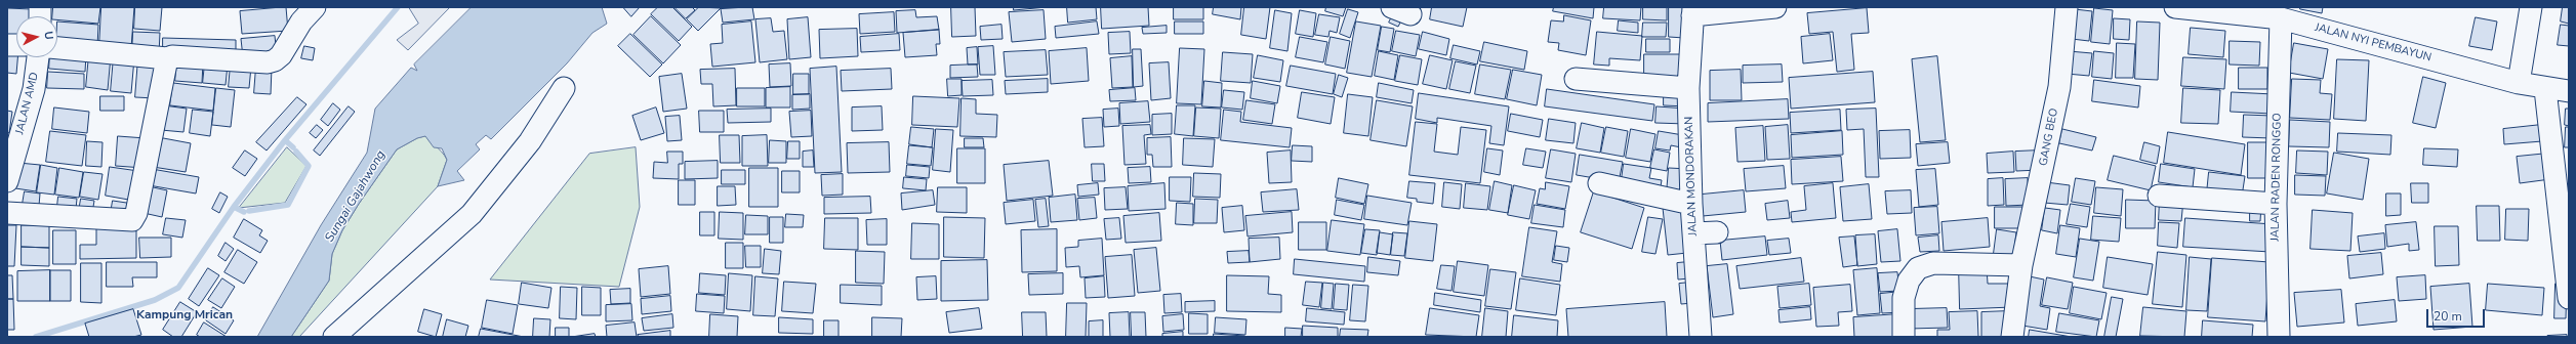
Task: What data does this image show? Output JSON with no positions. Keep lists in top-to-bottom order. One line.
{"streets":{"street":["JALAN NYI PEMBAYUN","JALAN AMD","GANG BEO","JALAN MONDORAKAN","JALAN RADEN RONGGO"]},"crossings":[["JALAN NYI PEMBAYUN","JALAN RADEN RONGGO"]],"districts":["Kampung Mrican"],"water":["Sungai Gajahwong"],"scale_bar":"20 m","north":"right"}
